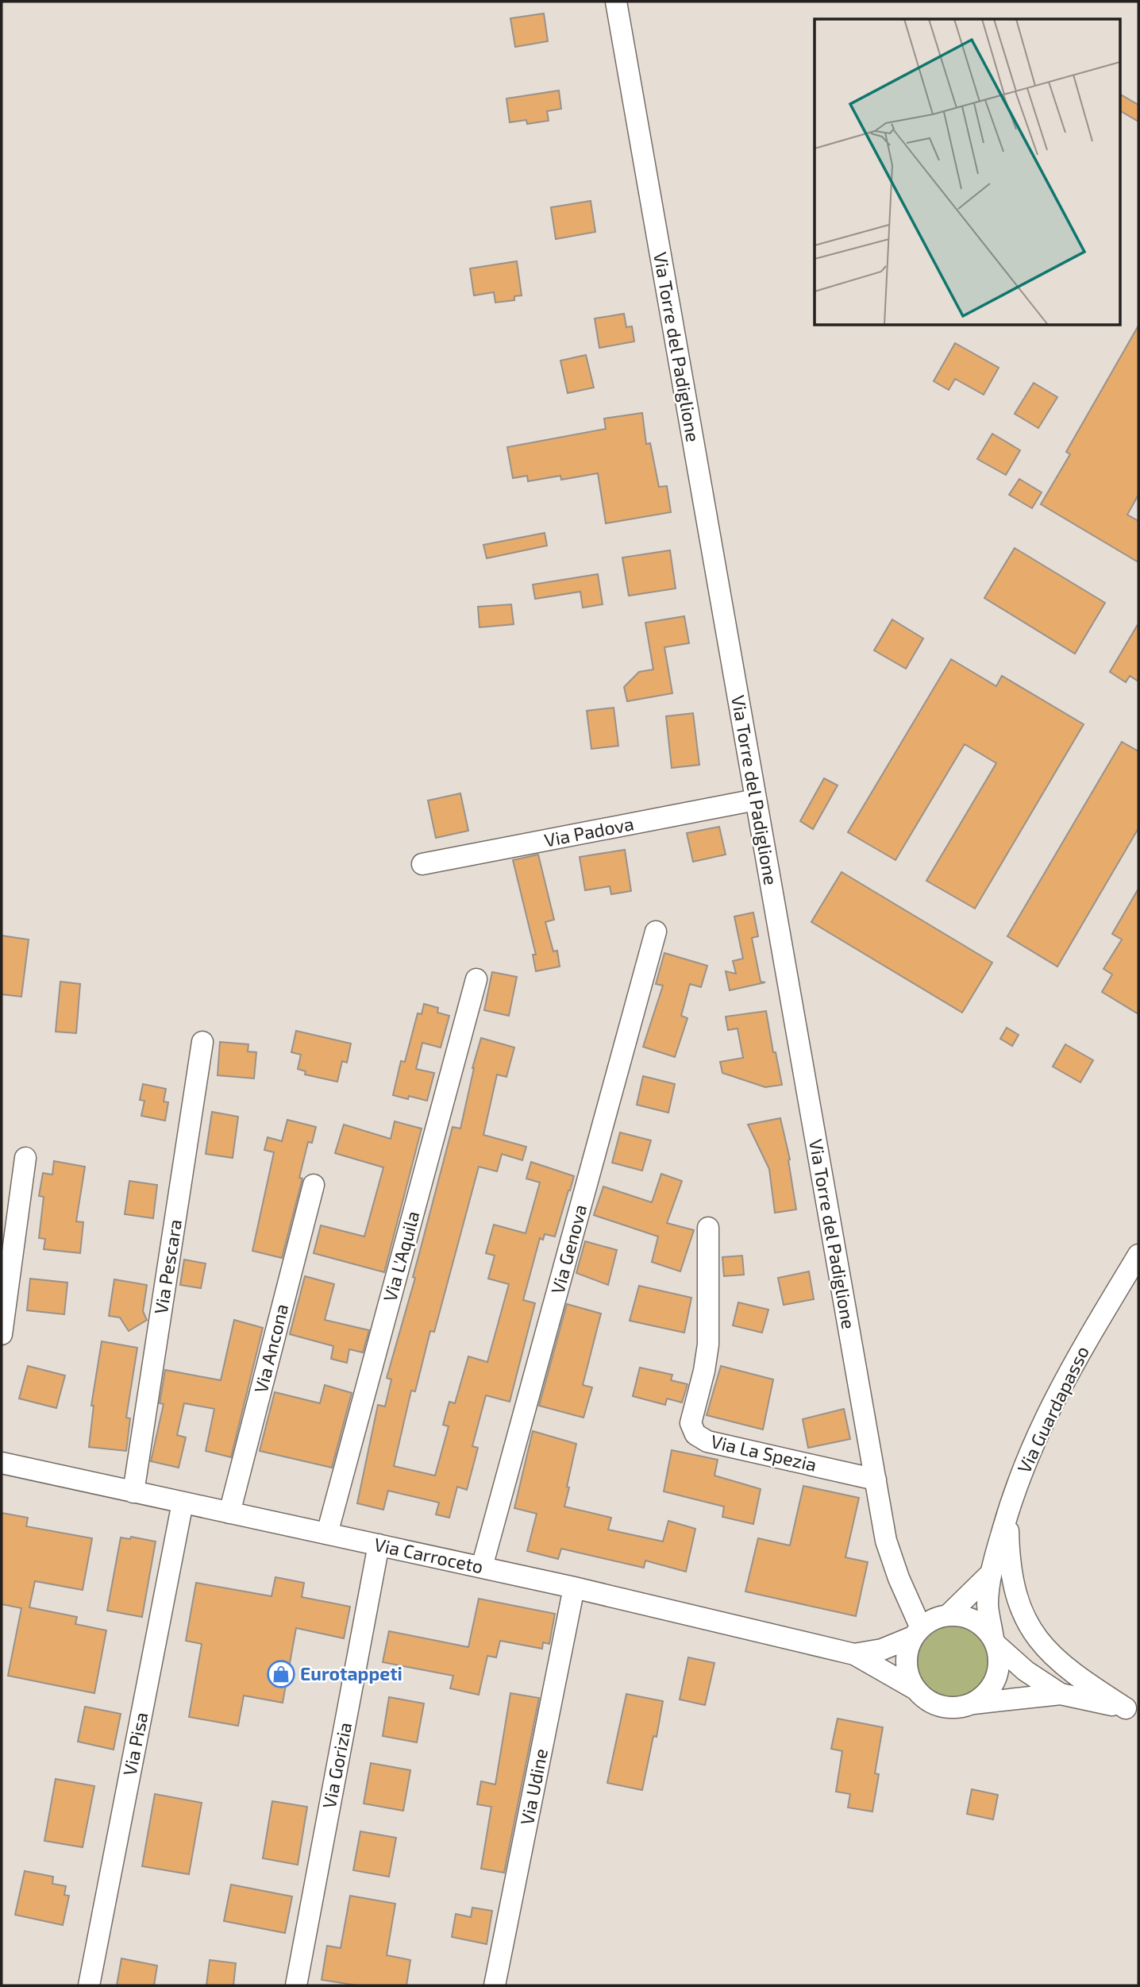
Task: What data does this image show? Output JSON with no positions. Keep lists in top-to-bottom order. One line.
{"streets":{"street":["Via Torre del Padiglione","Via Padova","Via Genova","Via L'Aquila","Via Pescara","Via Ancona","Via Guardapasso","Via La Spezia","Via Carroceto","Via Pisa","Via Gorizia","Via Udine"]},"crossings":[["Via Torre del Padiglione","Via Padova"],["Via Torre del Padiglione","Via Guardapasso"],["Via Torre del Padiglione","Via La Spezia"],["Via Torre del Padiglione","Via Carroceto"],["Via Genova","Via Carroceto"],["Via L'Aquila","Via Carroceto"],["Via Pescara","Via Carroceto"],["Via Ancona","Via Carroceto"],["Via Guardapasso","Via Carroceto"],["Via Carroceto","Via Pisa"],["Via Carroceto","Via Gorizia"],["Via Carroceto","Via Udine"]],"places":{"shop":["Eurotappeti"]}}
